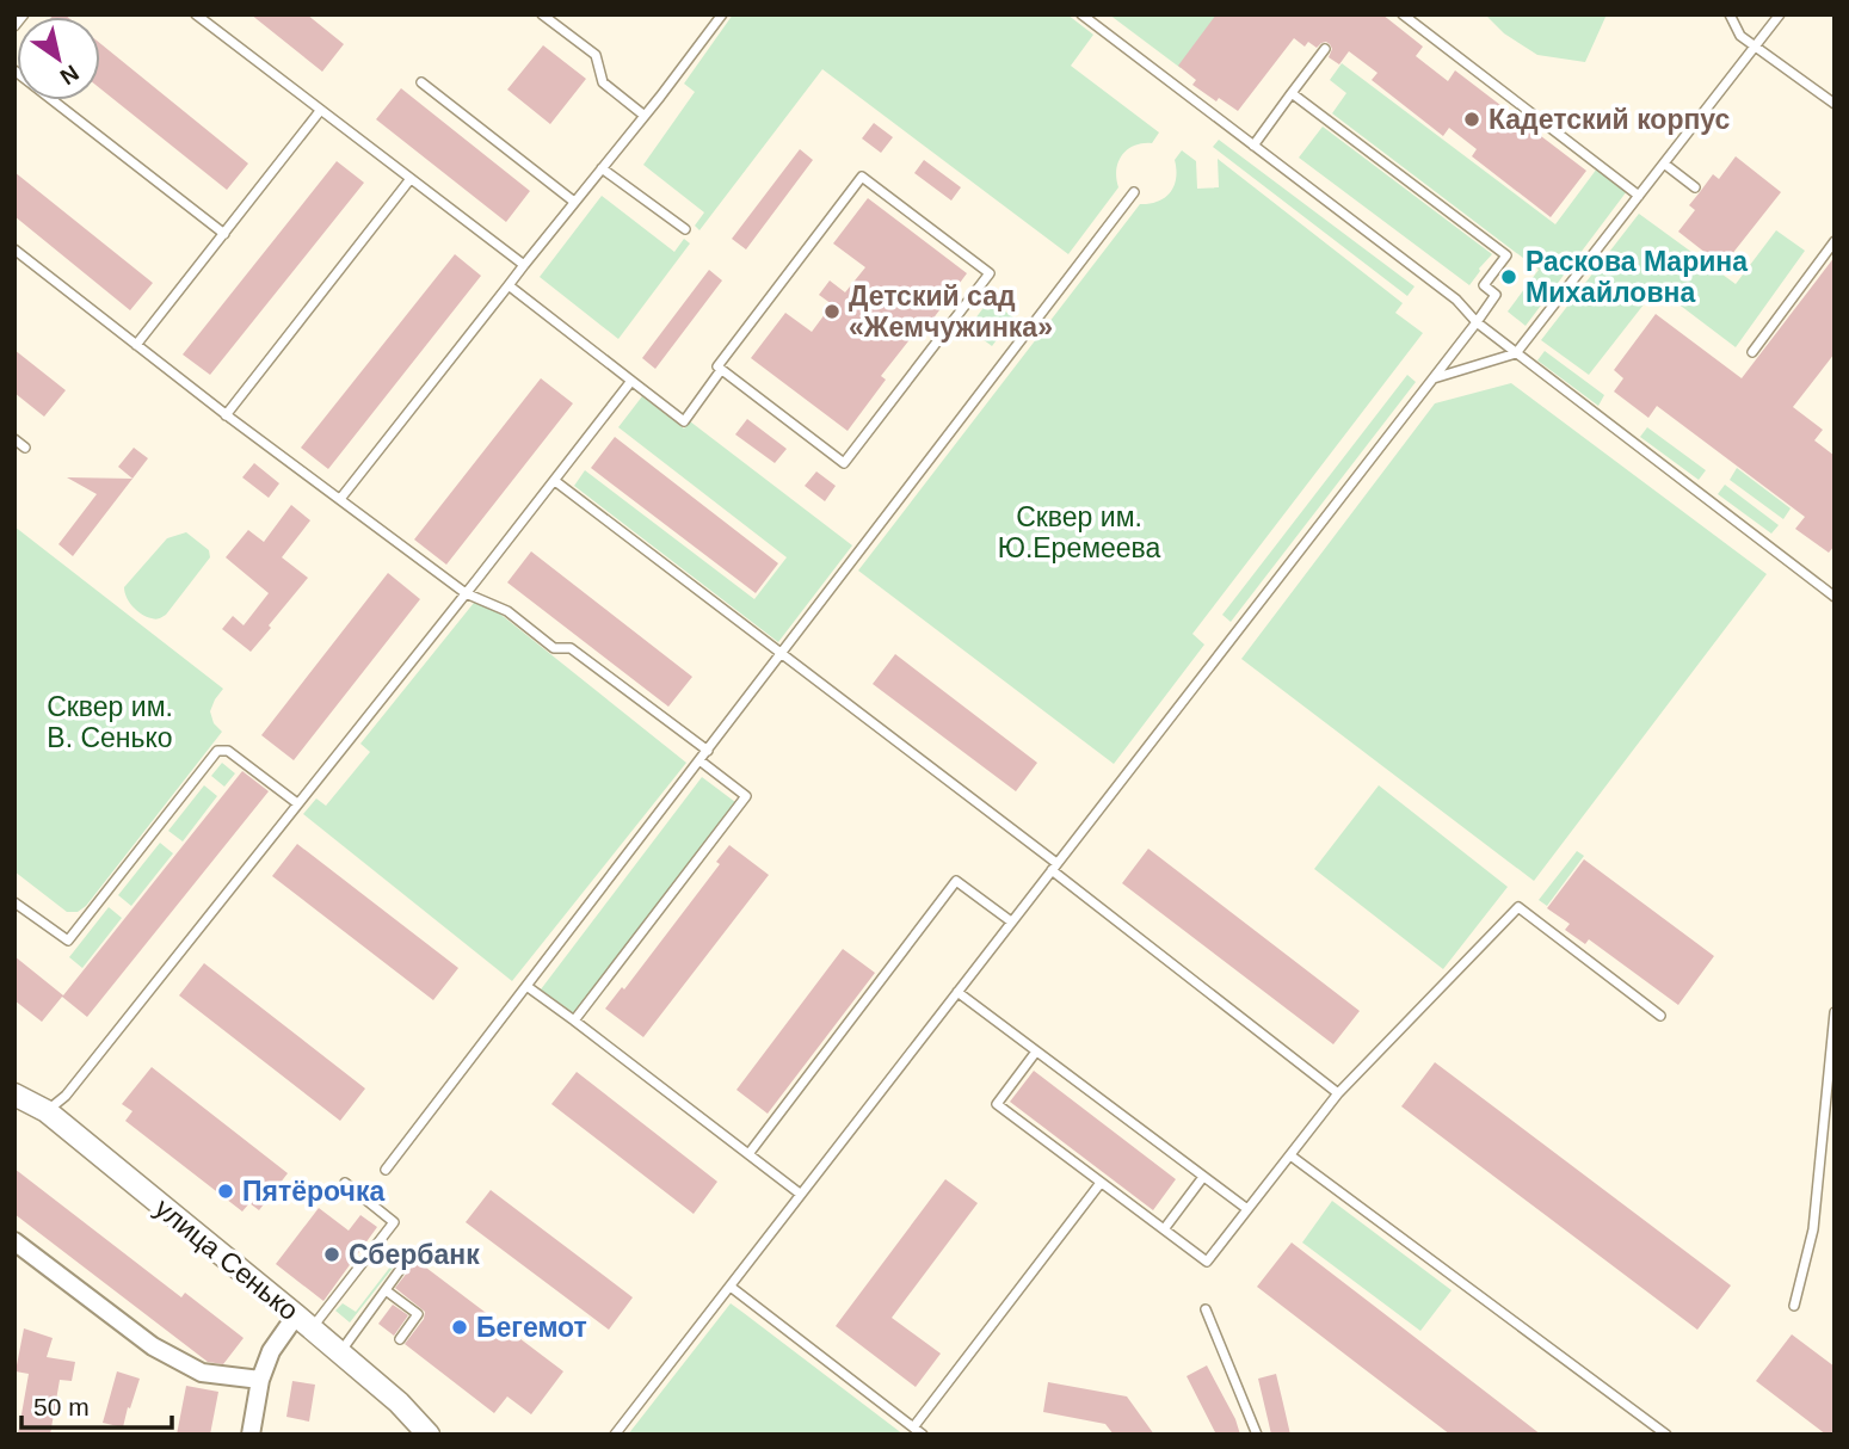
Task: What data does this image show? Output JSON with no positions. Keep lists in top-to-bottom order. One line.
{"streets":{"street":["улица Сенько"]},"parks":["Сквер им. Ю.Еремеева","Сквер им. В. Сенько"],"places":["Кадетский корпус","Раскова Марина Михайловна","Детский сад «Жемчужинка»","Пятёрочка","Сбербанк","Бегемот"],"scale_bar":"50 m","north":"bottom right"}
